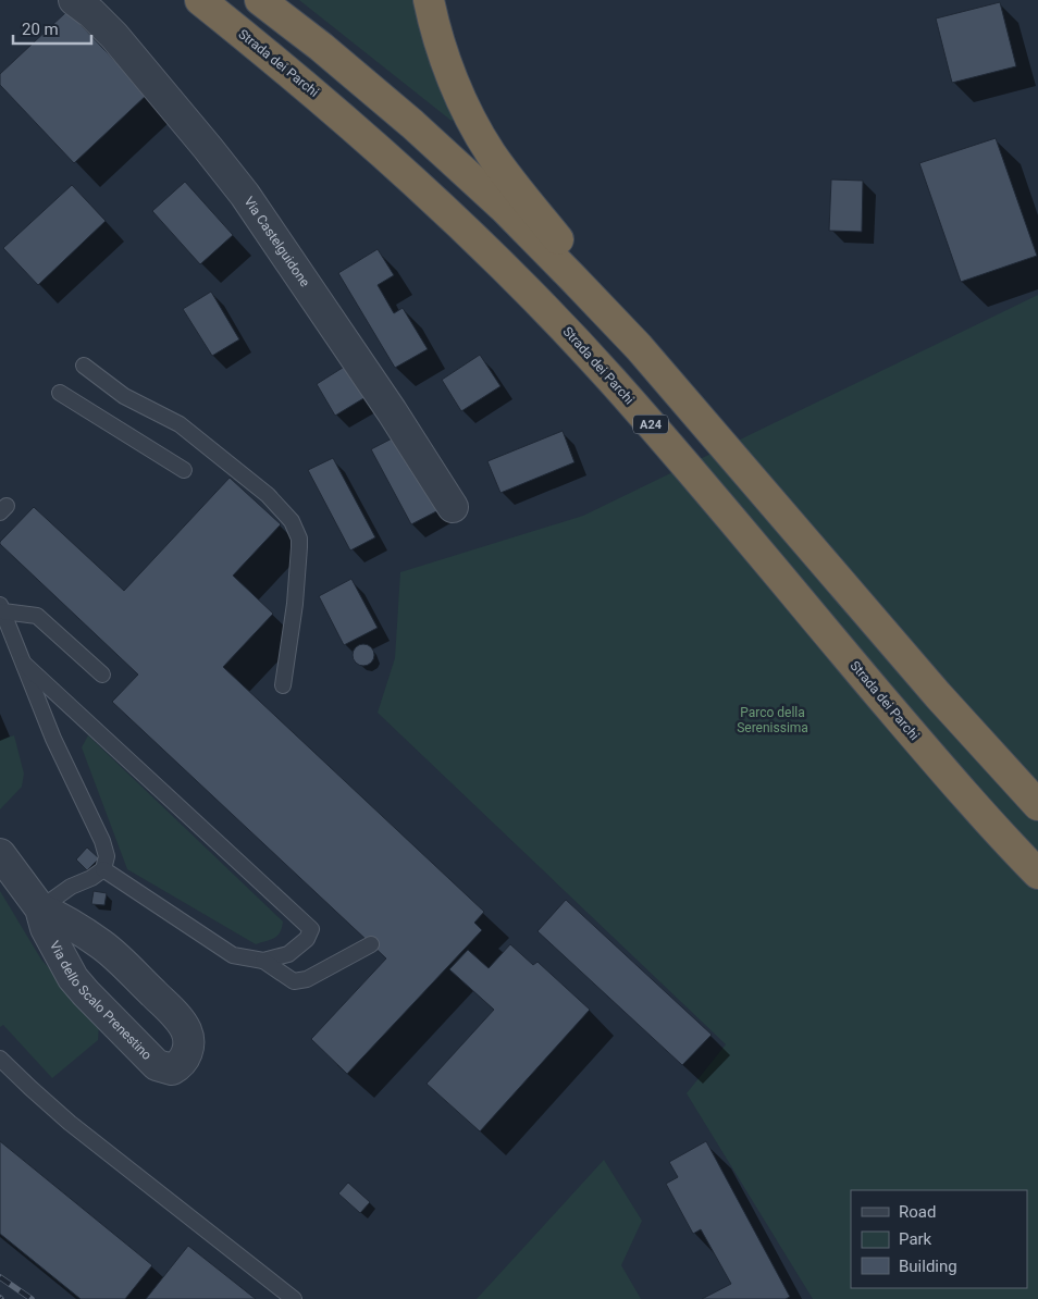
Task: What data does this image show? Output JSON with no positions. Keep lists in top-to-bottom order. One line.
{"streets":{"highway":["Strada dei Parchi","A24"],"street":["Via Castelguidone","Via dello Scalo Prenestino"]},"parks":["Parco della Serenissima"],"legend":["Road","Park","Building"],"scale_bar":"20 m"}
